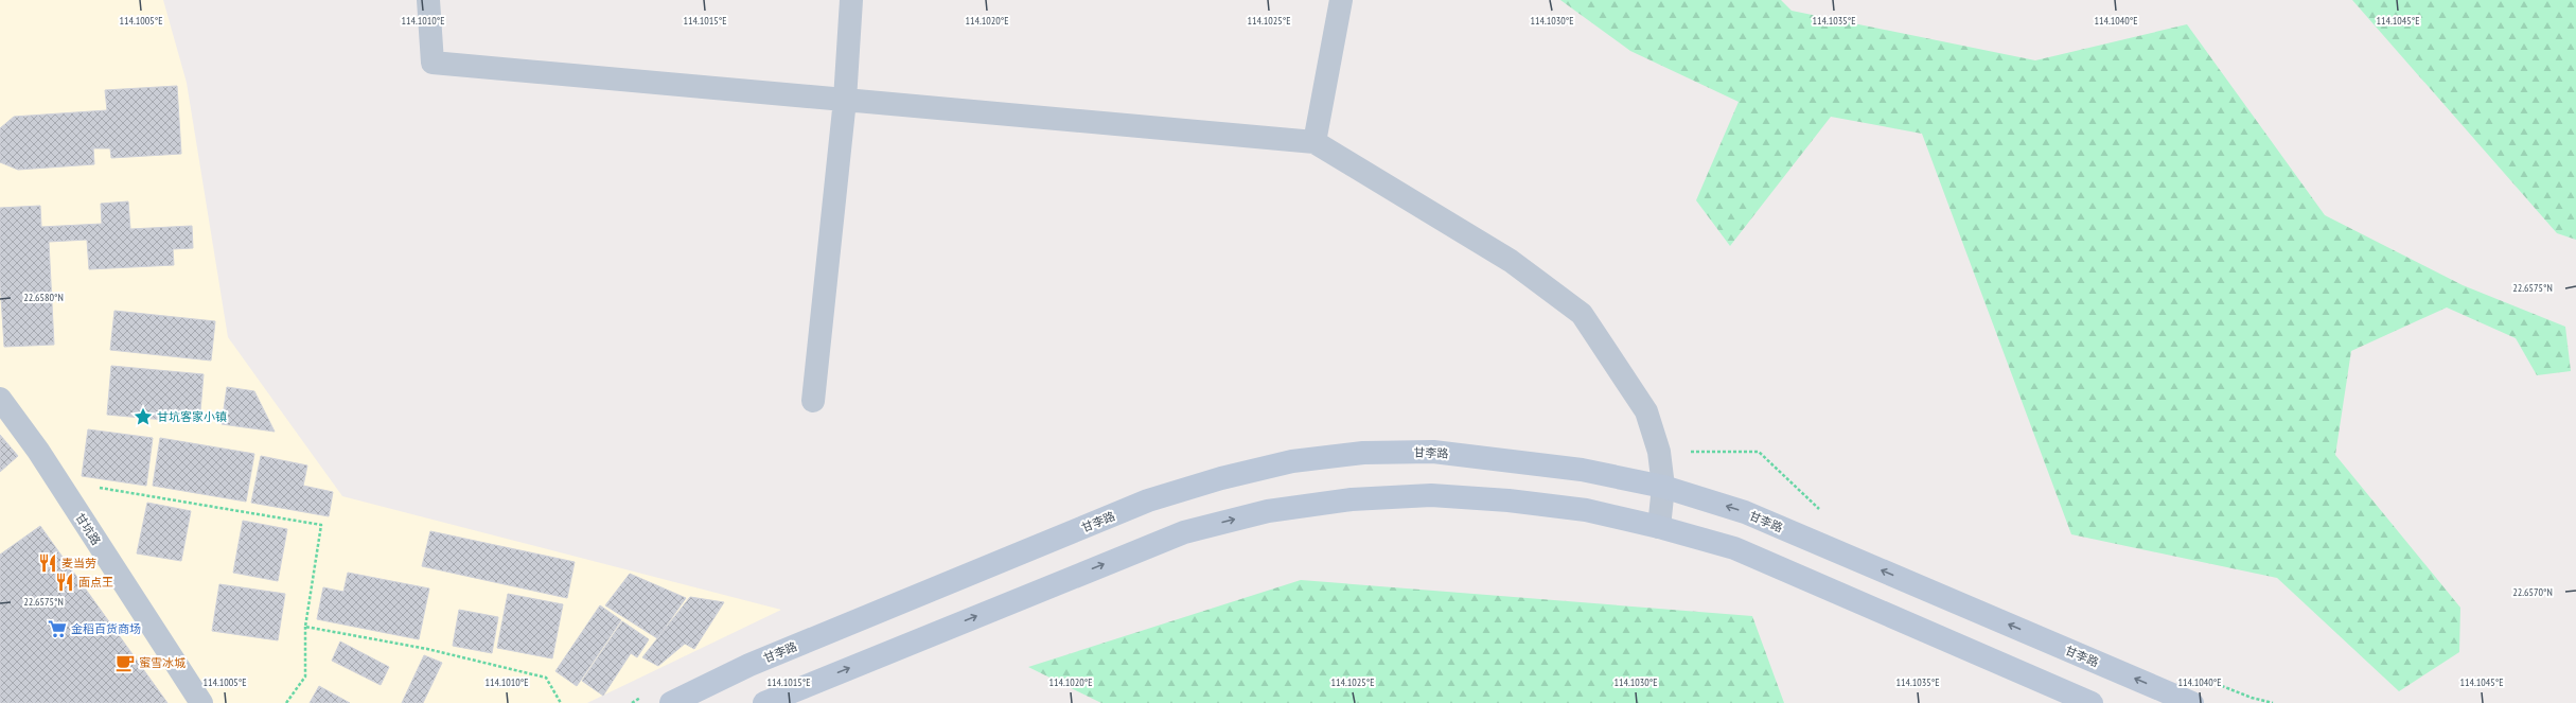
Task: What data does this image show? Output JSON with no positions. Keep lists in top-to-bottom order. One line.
{"streets":{"main road":["甘李路"],"street":["甘坑路"]},"places":{"place":["甘坑客家小镇"],"restaurant":["麦当劳","面点王"],"supermarket":["金稻百货商场"],"cafe":["蜜雪冰城"]},"coordinates":["114.1005°E","114.1010°E","114.1015°E","114.1020°E","114.1025°E","114.1030°E","114.1035°E","114.1040°E","114.1045°E","22.6575°N","22.6580°N","22.6570°N"]}
